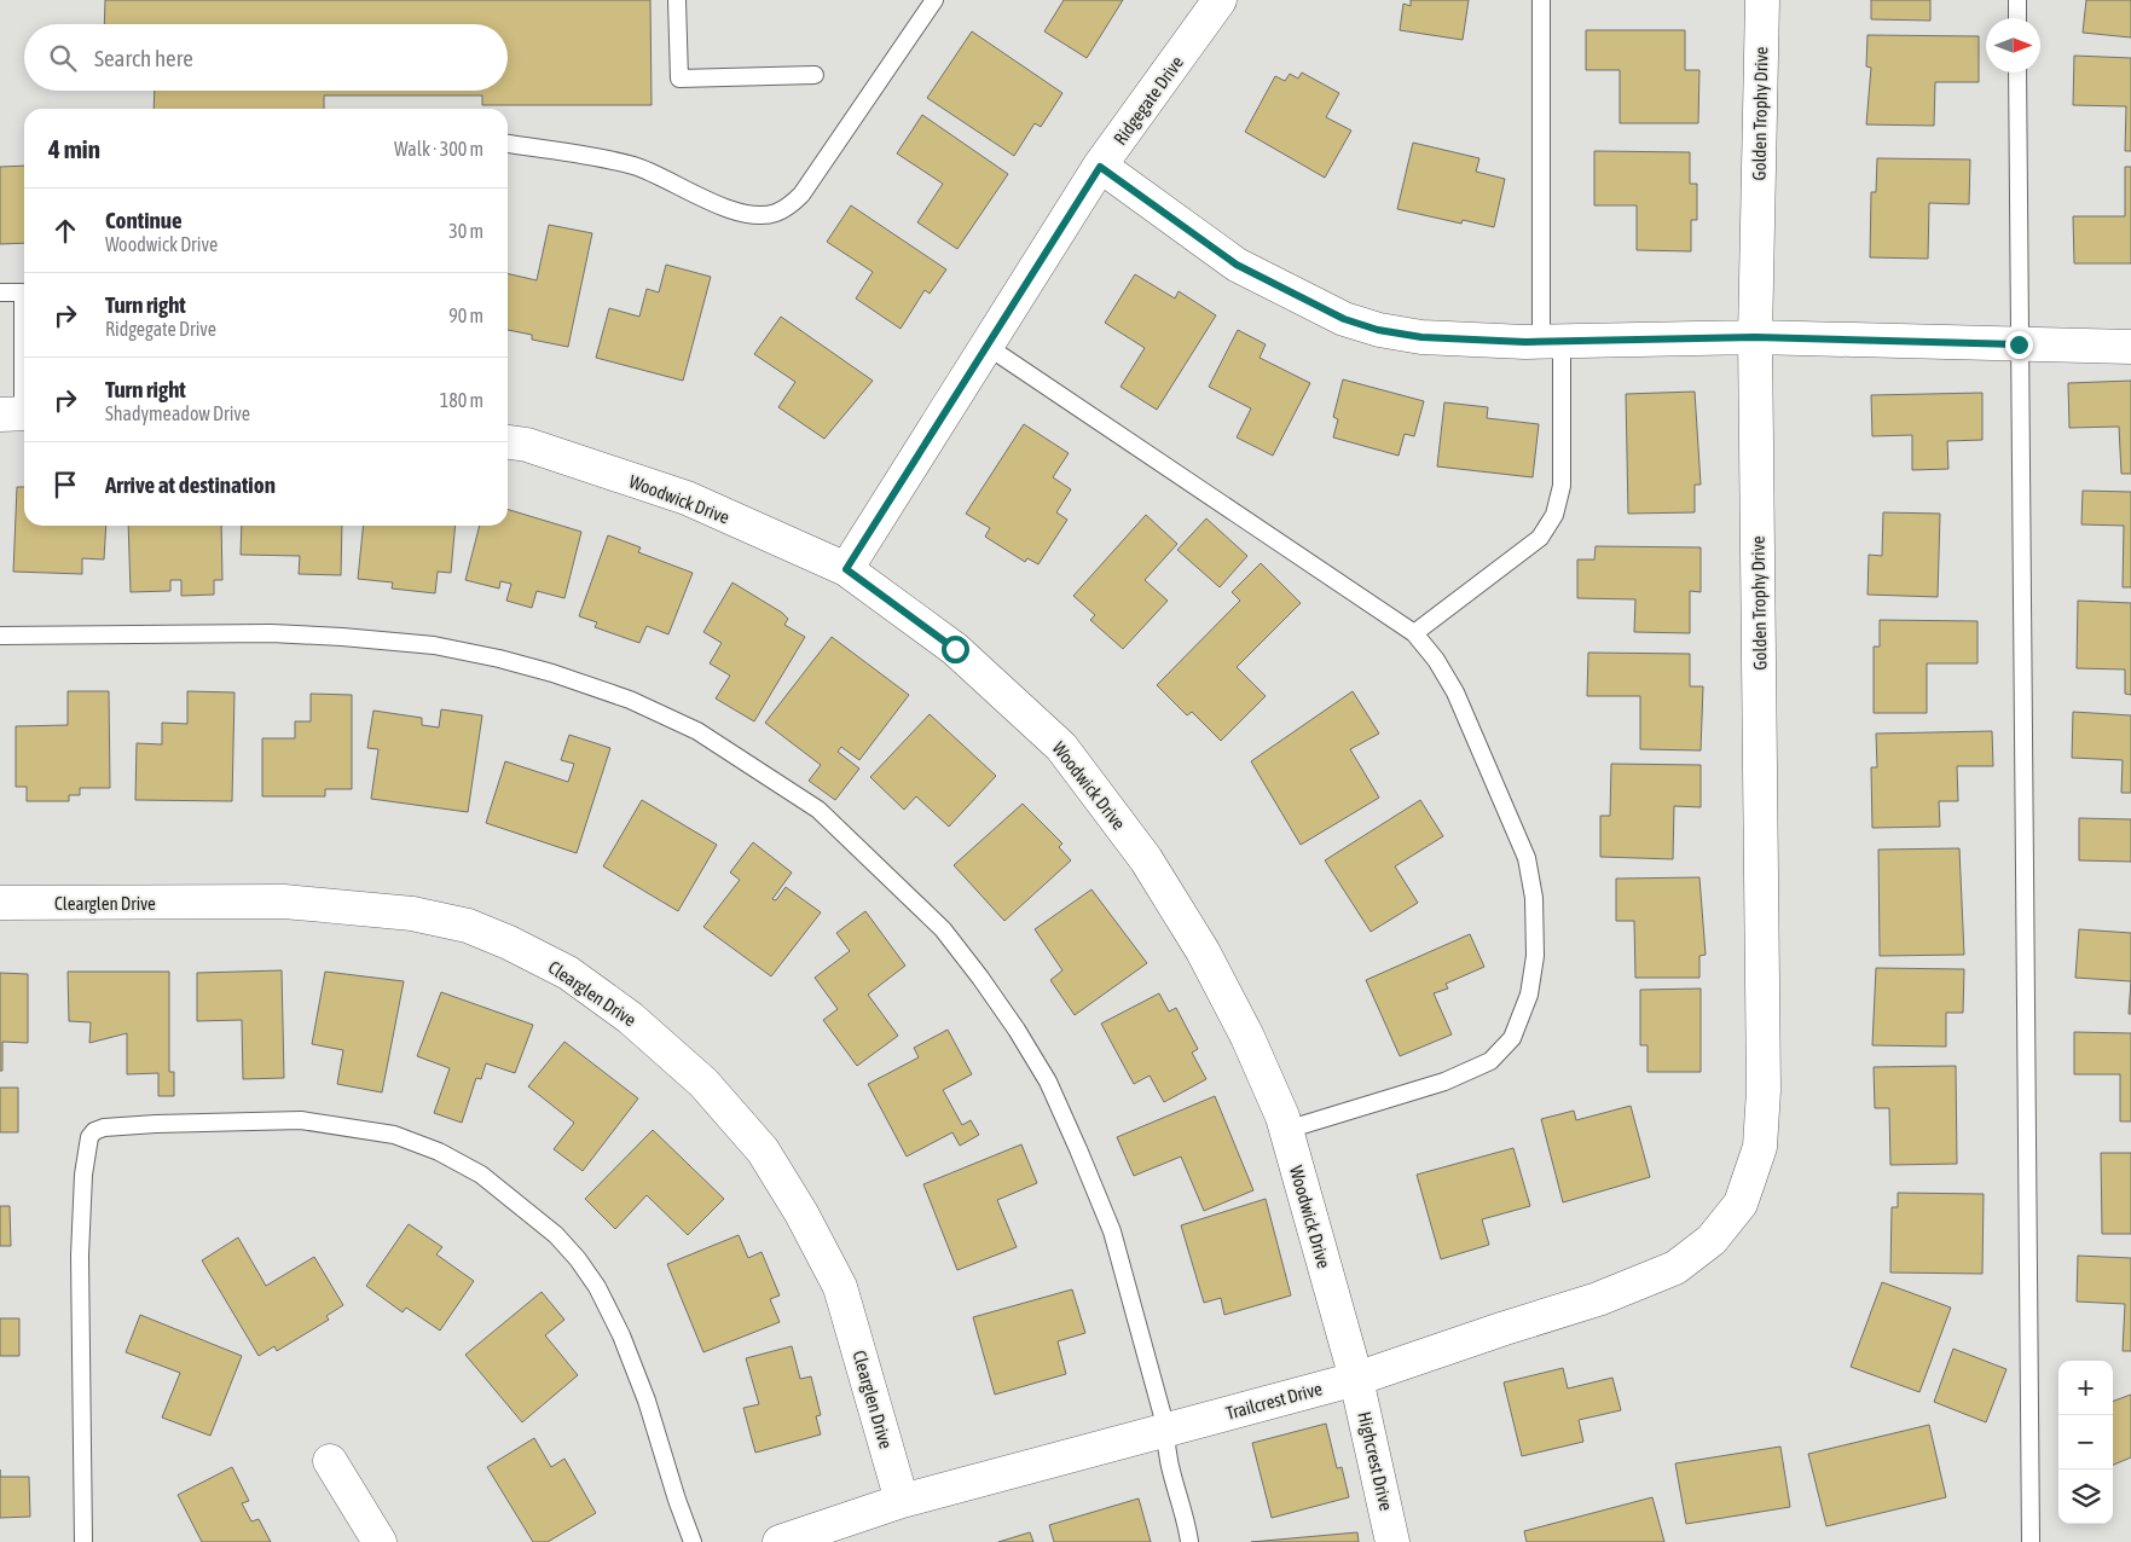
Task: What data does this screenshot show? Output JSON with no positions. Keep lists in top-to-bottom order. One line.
{"streets":{"street":["Ridgegate Drive","Golden Trophy Drive","Woodwick Drive","Clearglen Drive","Trailcrest Drive","Highcrest Drive"]},"crossings":[["Ridgegate Drive","Woodwick Drive"],["Golden Trophy Drive","Trailcrest Drive"],["Woodwick Drive","Trailcrest Drive"],["Woodwick Drive","Highcrest Drive"],["Clearglen Drive","Trailcrest Drive"],["Trailcrest Drive","Highcrest Drive"]],"north":"right","page":{"search":"Search here","heading":["4 min","Walk · 300 m"],"list":[["Continue","Woodwick Drive","30 m"],["Turn right","Ridgegate Drive","90 m"],["Turn right","Shadymeadow Drive","180 m"],"Arrive at destination"],"map_buttons":["+","−"]}}
